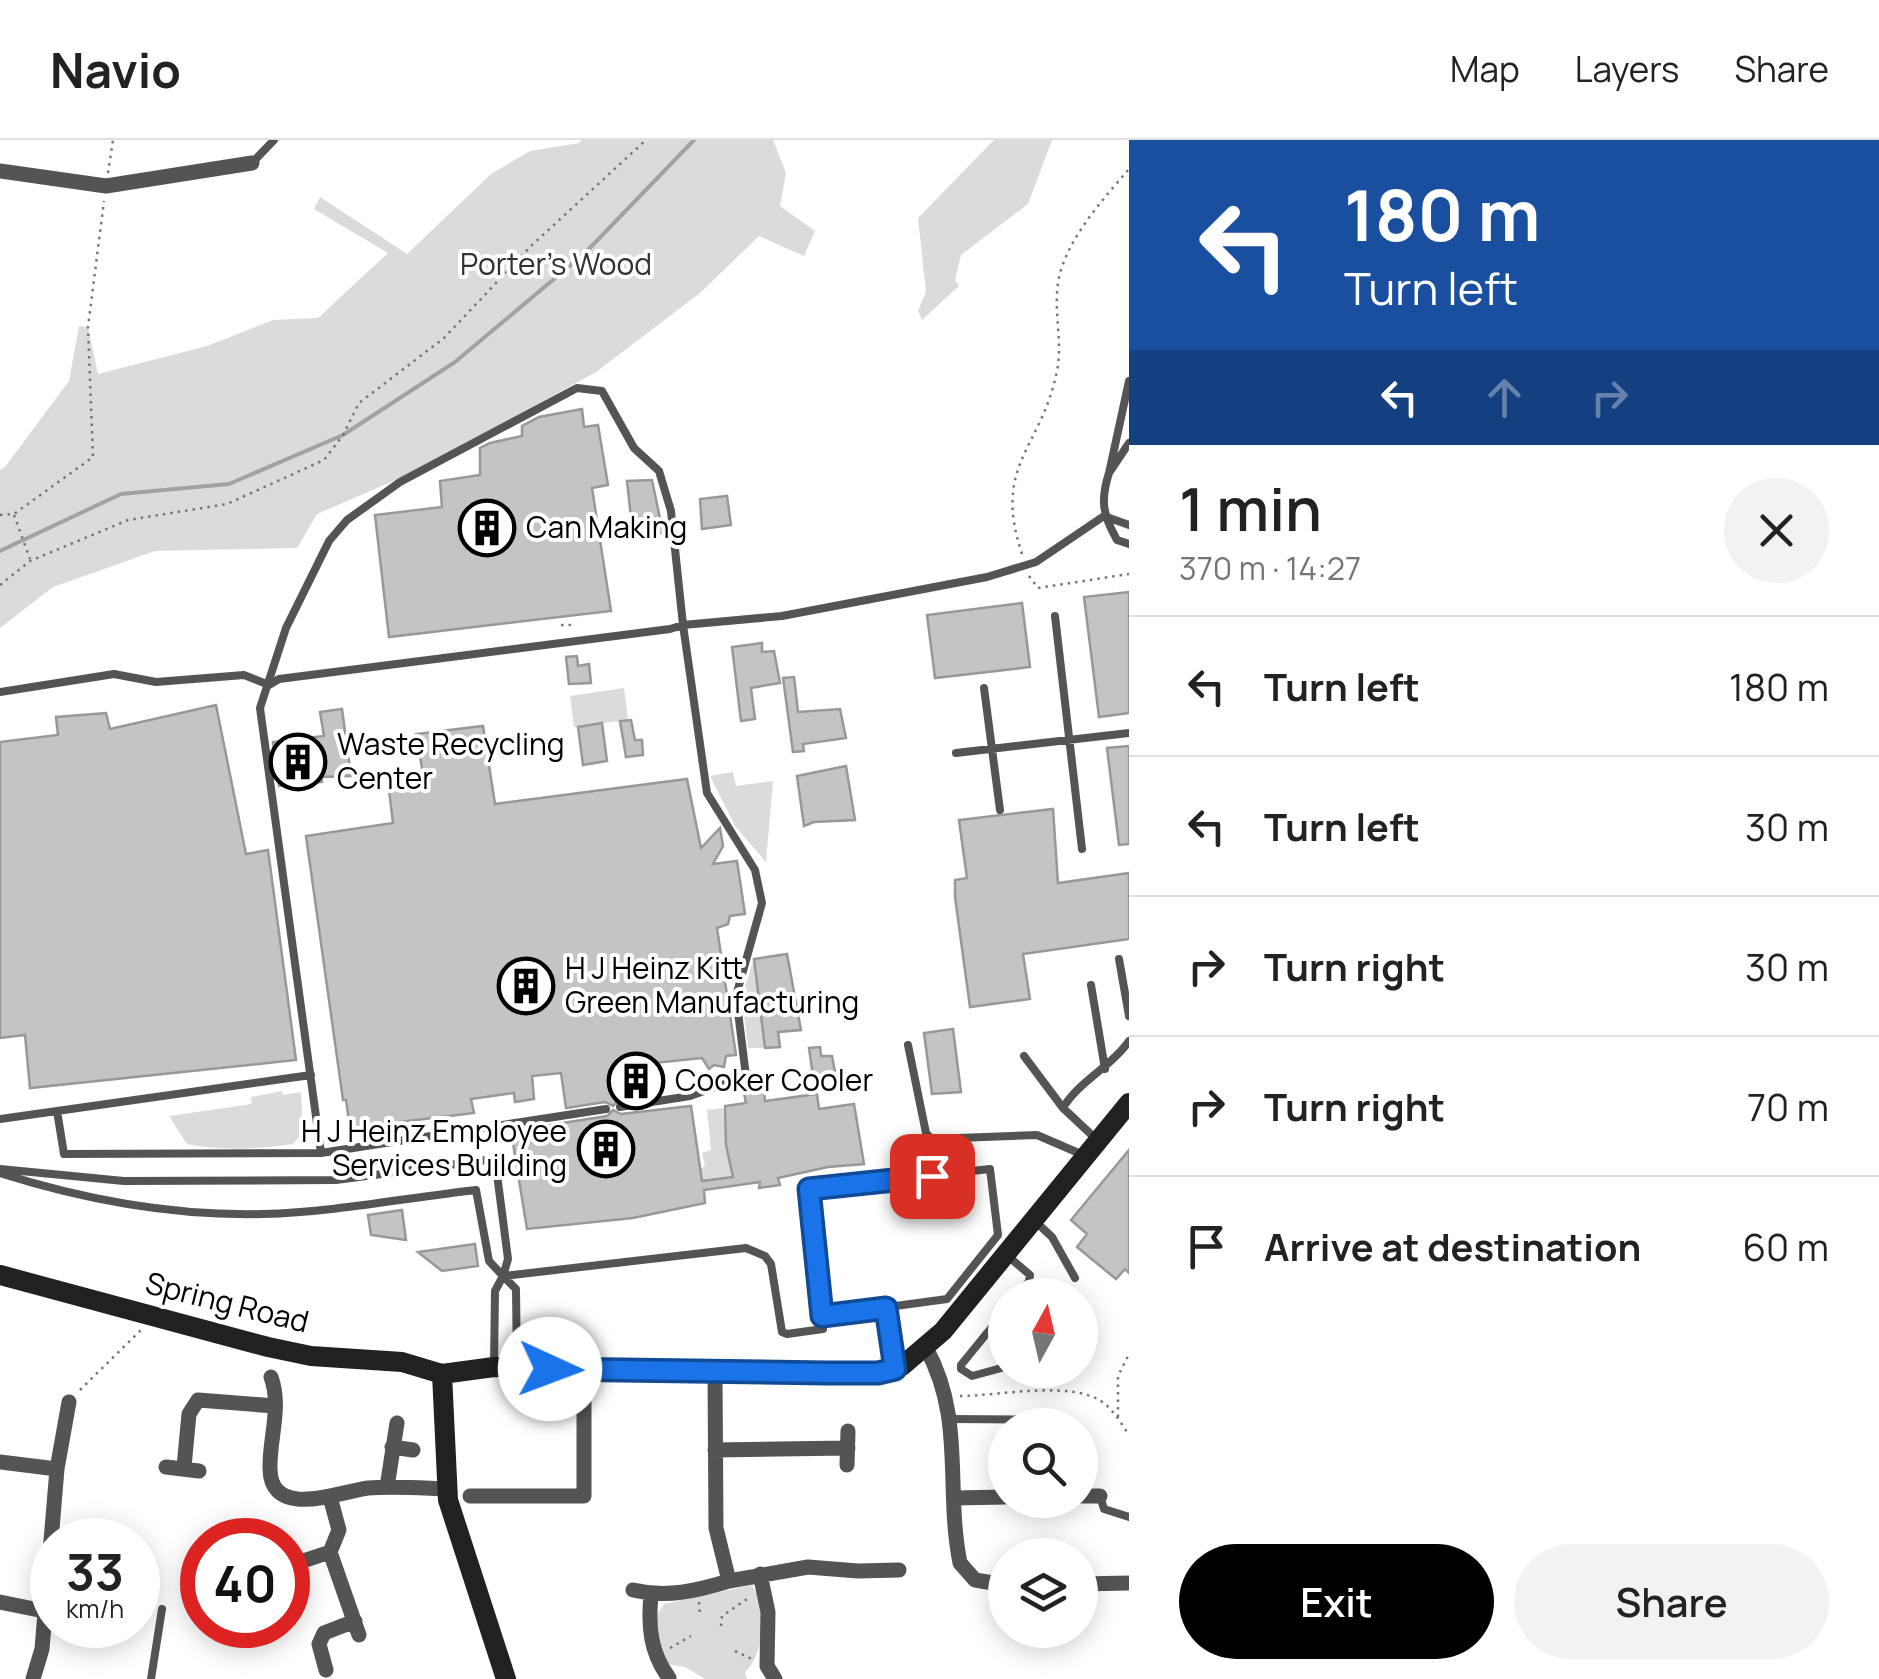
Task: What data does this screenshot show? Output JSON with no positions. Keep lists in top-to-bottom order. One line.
{"streets":{"street":["Spring Road"]},"parks":["Porter's Wood"],"places":{"building":["Can Making","Waste Recycling Center","H J Heinz Kitt Green Manufacturing","Cooker Cooler","H J Heinz Employee Services Building"]},"north":"top","page":{"header":"Navio","nav":["Map","Layers","Share"],"turn":["180 m","Turn left"],"heading":["1 min","370 m · 14:27"],"list":[{"name":"Turn left","value":"180 m"},{"name":"Turn left","value":"30 m"},{"name":"Turn right","value":"30 m"},{"name":"Turn right","value":"70 m"},{"name":"Arrive at destination","value":"60 m"}],"speed":"33 km/h","limit":"40","buttons":["Exit","Share"]}}
